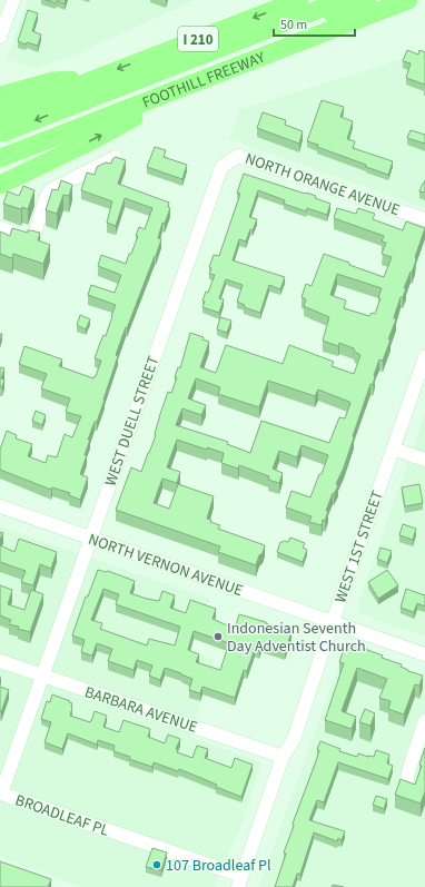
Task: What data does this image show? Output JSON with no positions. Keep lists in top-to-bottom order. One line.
{"streets":{"highway":["I 210","FOOTHILL FREEWAY"],"street":["NORTH ORANGE AVENUE","WEST DUELL STREET","WEST 1ST STREET","NORTH VERNON AVENUE","BARBARA AVENUE","BROADLEAF PL"]},"crossings":[["NORTH ORANGE AVENUE","WEST DUELL STREET"],["WEST DUELL STREET","NORTH VERNON AVENUE"],["WEST DUELL STREET","BARBARA AVENUE"],["WEST DUELL STREET","BROADLEAF PL"],["WEST 1ST STREET","NORTH VERNON AVENUE"],["WEST 1ST STREET","BARBARA AVENUE"],["WEST 1ST STREET","BROADLEAF PL"],["BARBARA AVENUE","BROADLEAF PL"]],"places":["Indonesian Seventh Day Adventist Church","107 Broadleaf Pl"],"scale_bar":"50 m"}
